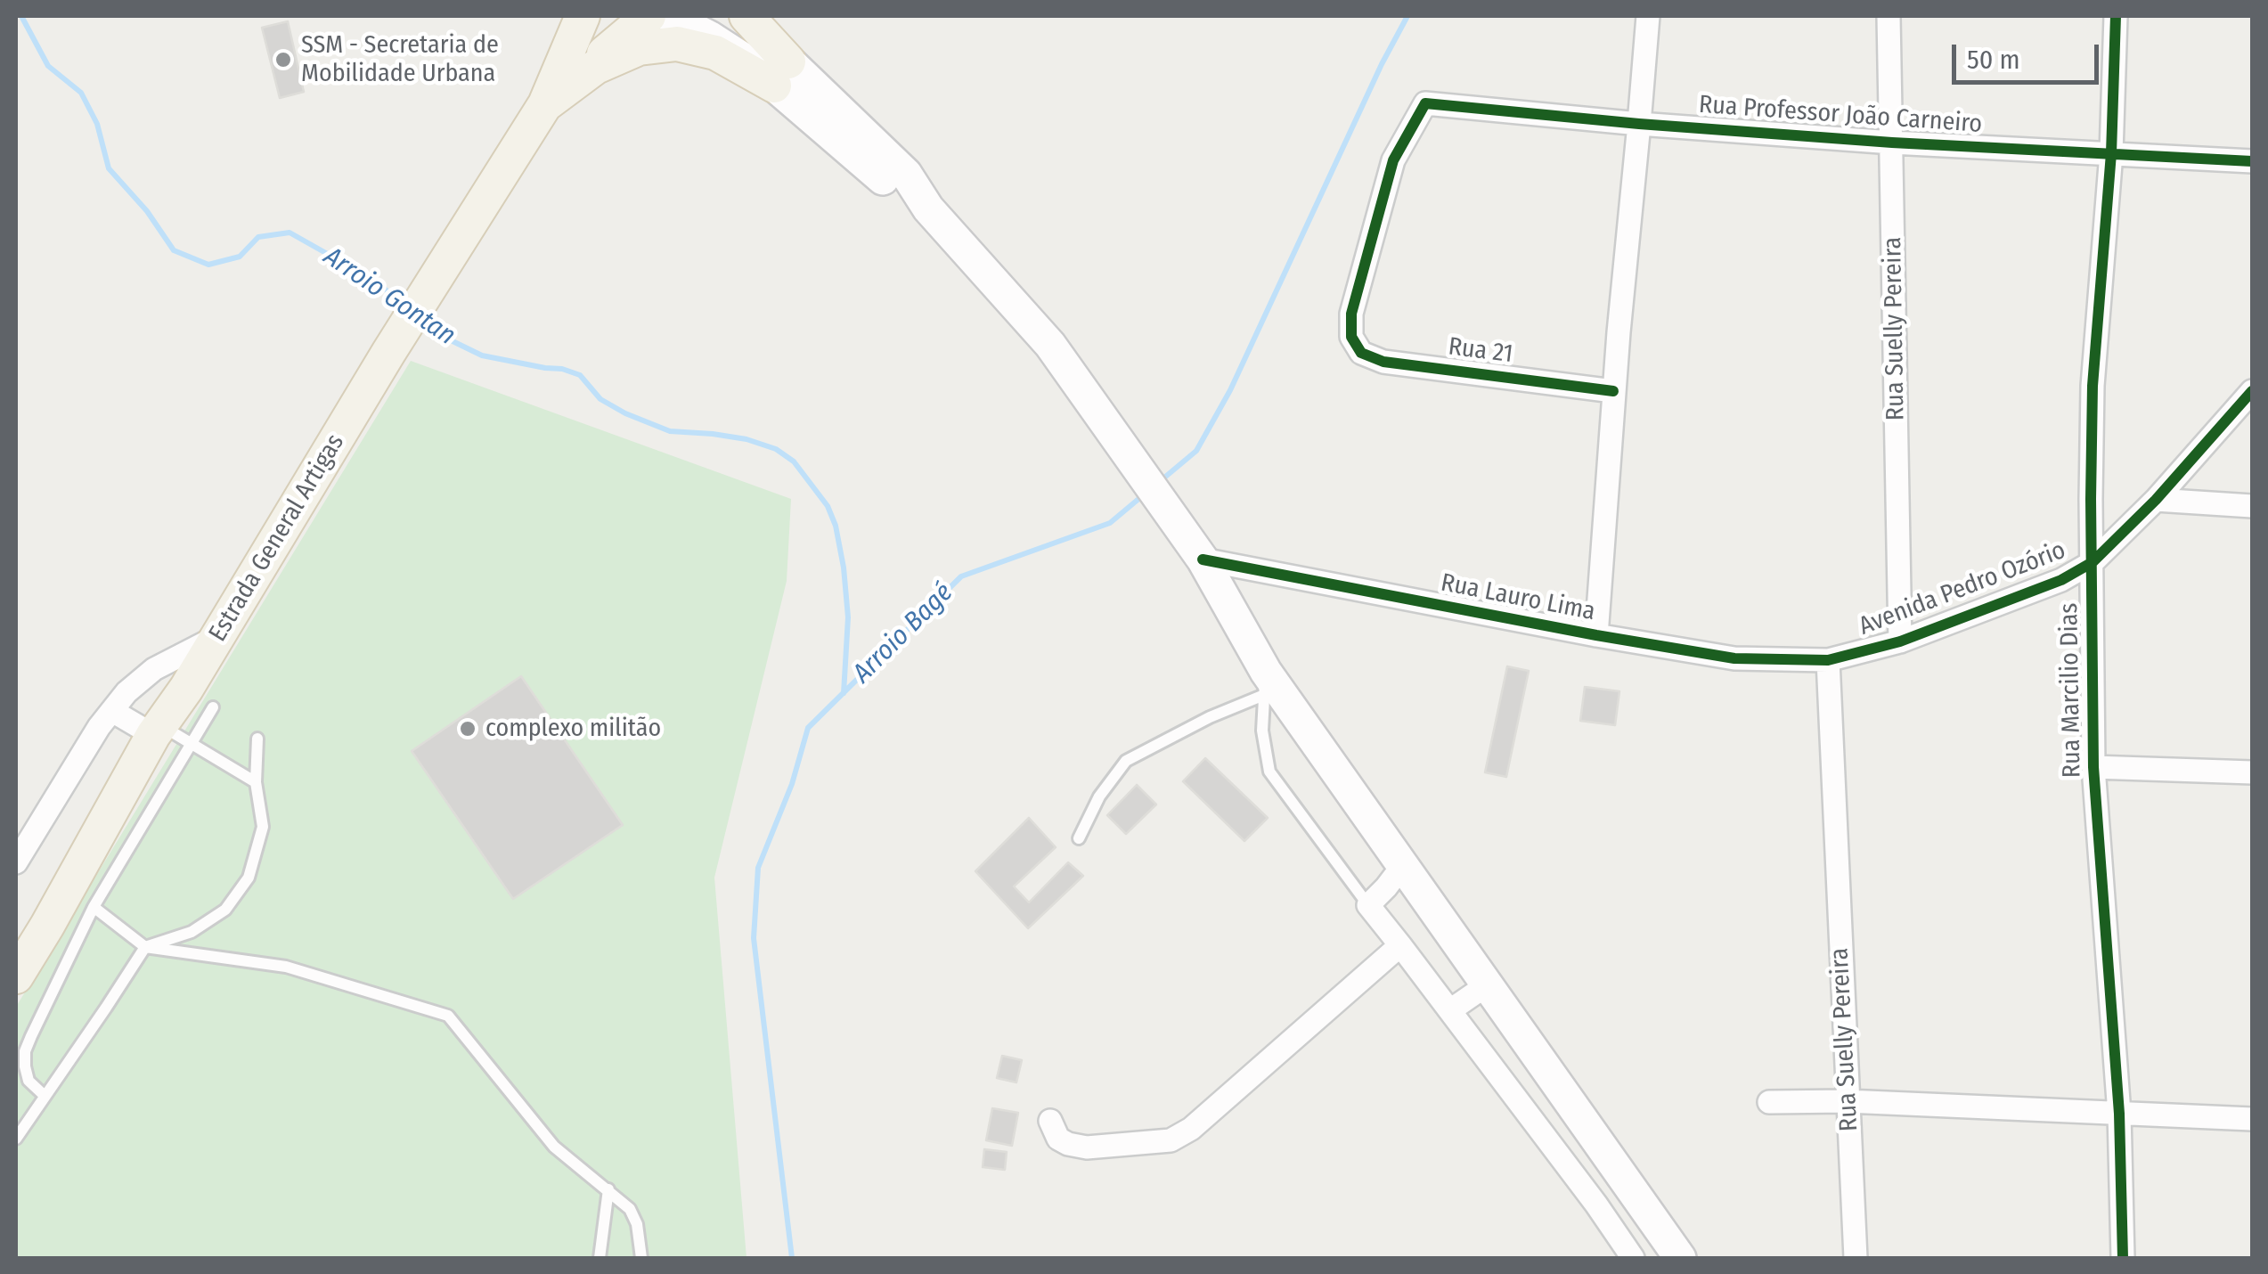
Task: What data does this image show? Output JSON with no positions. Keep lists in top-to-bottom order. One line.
{"streets":{"main road":["Estrada General Artigas"],"street":["Rua Professor João Carneiro","Rua Suelly Pereira","Rua 21","Avenida Pedro Ozório","Rua Lauro Lima","Rua Marcilio Dias"]},"crossings":[["Rua Professor João Carneiro","Rua Suelly Pereira"],["Rua Professor João Carneiro","Rua 21"],["Rua Professor João Carneiro","Rua Marcilio Dias"],["Rua Suelly Pereira","Avenida Pedro Ozório"],["Rua Suelly Pereira","Rua Lauro Lima"],["Avenida Pedro Ozório","Rua Lauro Lima"],["Avenida Pedro Ozório","Rua Marcilio Dias"]],"water":["Arroio Gontan","Arroio Bagé"],"places":["SSM - Secretaria de Mobilidade Urbana","complexo militão"],"scale_bar":"50 m"}
